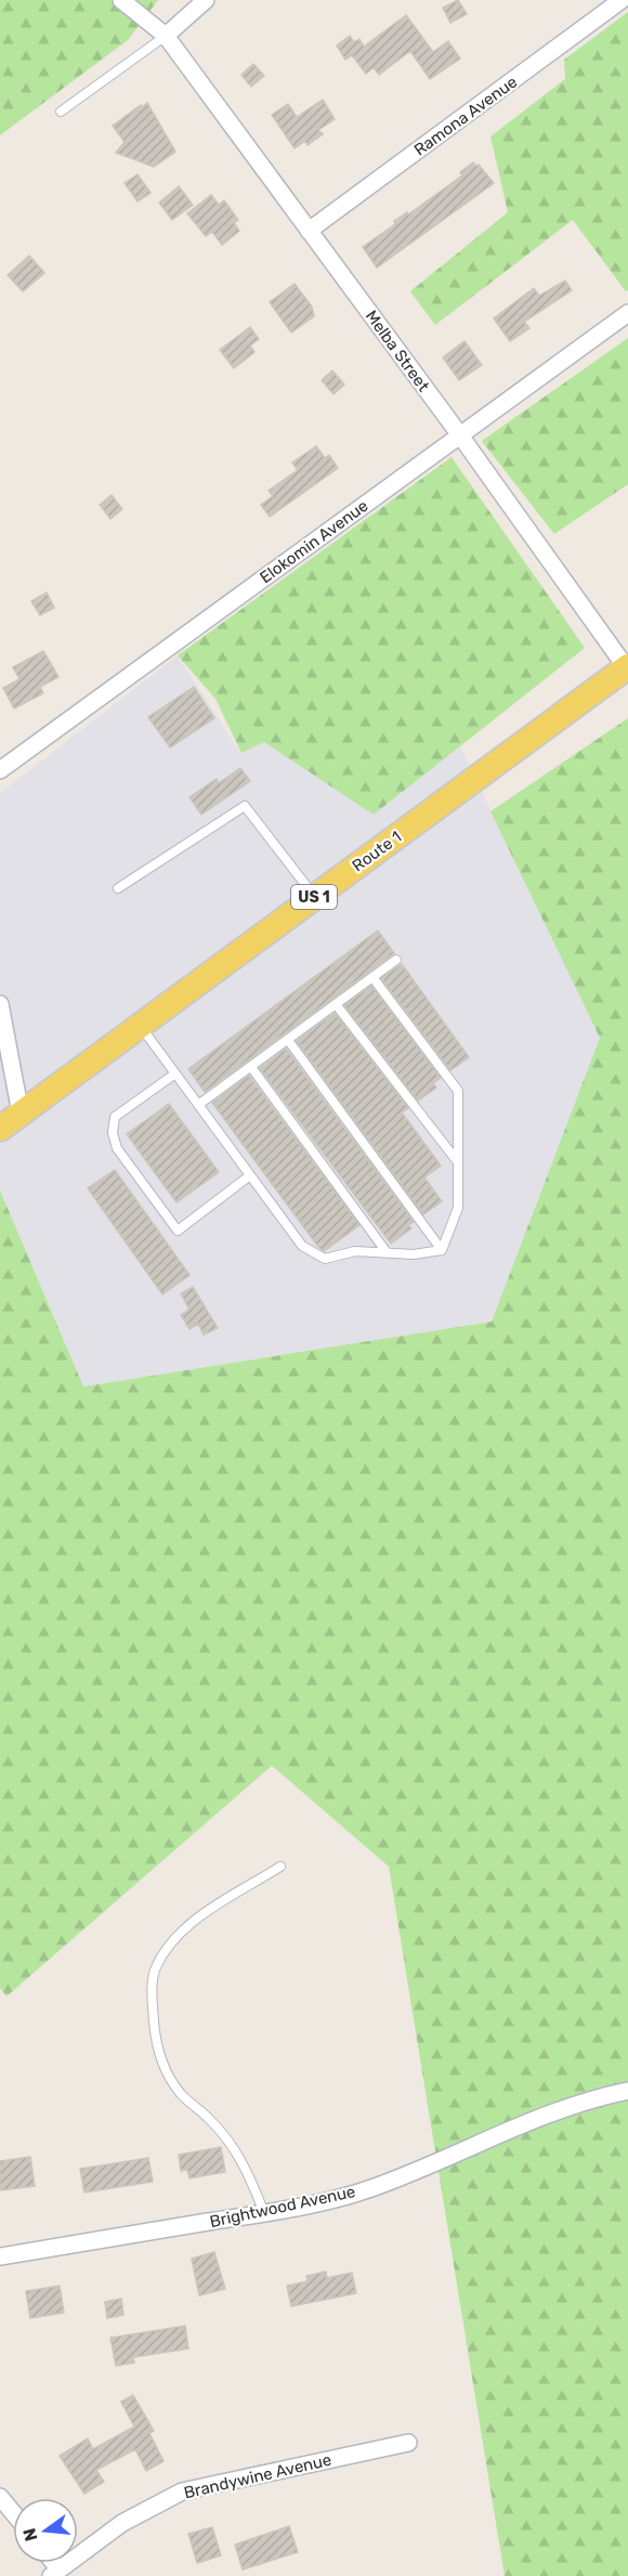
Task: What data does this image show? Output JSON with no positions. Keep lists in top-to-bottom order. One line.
{"streets":{"main road":["Route 1","US 1"],"street":["Ramona Avenue","Melba Street","Elokomin Avenue","Brightwood Avenue","Brandywine Avenue"]},"crossings":[["Ramona Avenue","Melba Street"],["Melba Street","Elokomin Avenue"],["Melba Street","Route 1"]],"north":"left"}
